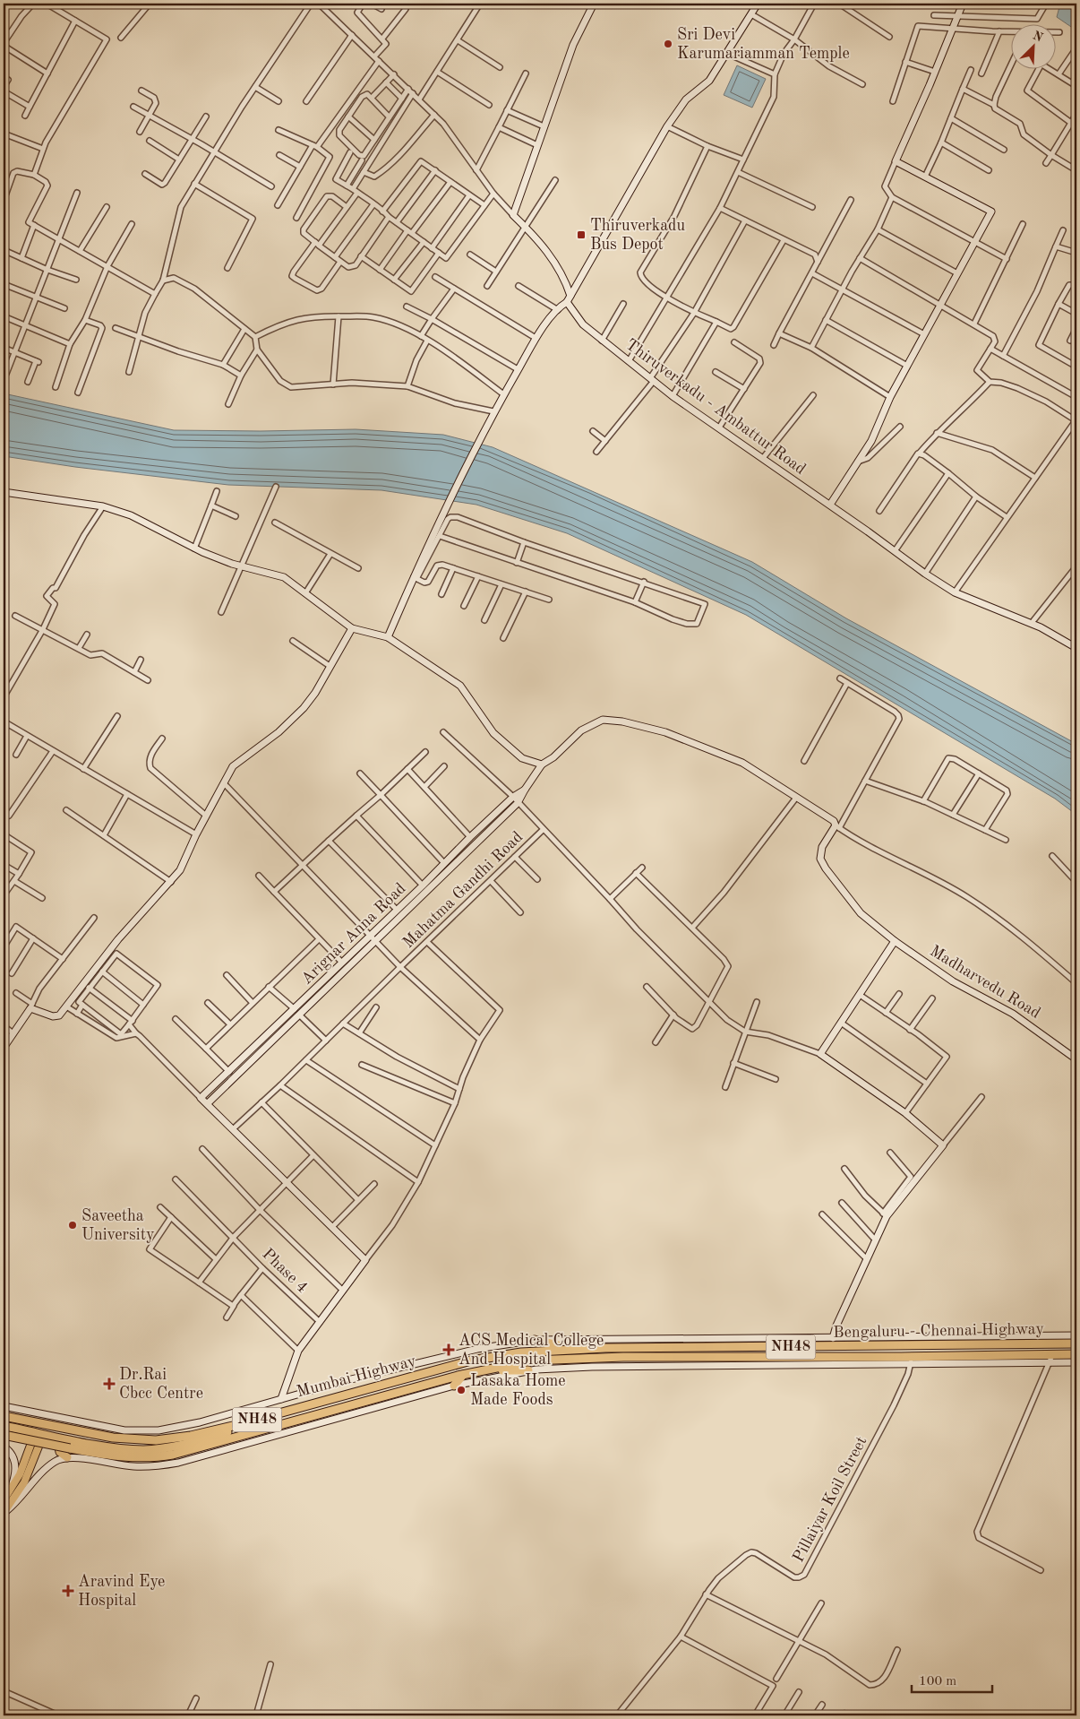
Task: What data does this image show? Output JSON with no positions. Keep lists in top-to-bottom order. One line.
{"streets":{"highway":["Bengaluru - Chennai Highway","NH48","Mumbai Highway"],"street":["Thiruverkadu - Ambattur Road","Mahatma Gandhi Road","Arignar Anna Road","Madharvedu Road","Phase 4","Pillaiyar Koil Street"]},"crossings":[["Bengaluru - Chennai Highway","NH48"],["Bengaluru - Chennai Highway","Mumbai Highway"],["Bengaluru - Chennai Highway","Pillaiyar Koil Street"]],"places":{"other":["Sri Devi Karumariamman Temple","Saveetha University","Lasaka Home Made Foods"],"transit":["Thiruverkadu Bus Depot"],"health":["ACS Medical College And Hospital","Dr.Rai Cbcc Centre","Aravind Eye Hospital"]},"scale_bar":"100 m","north":"top right"}
